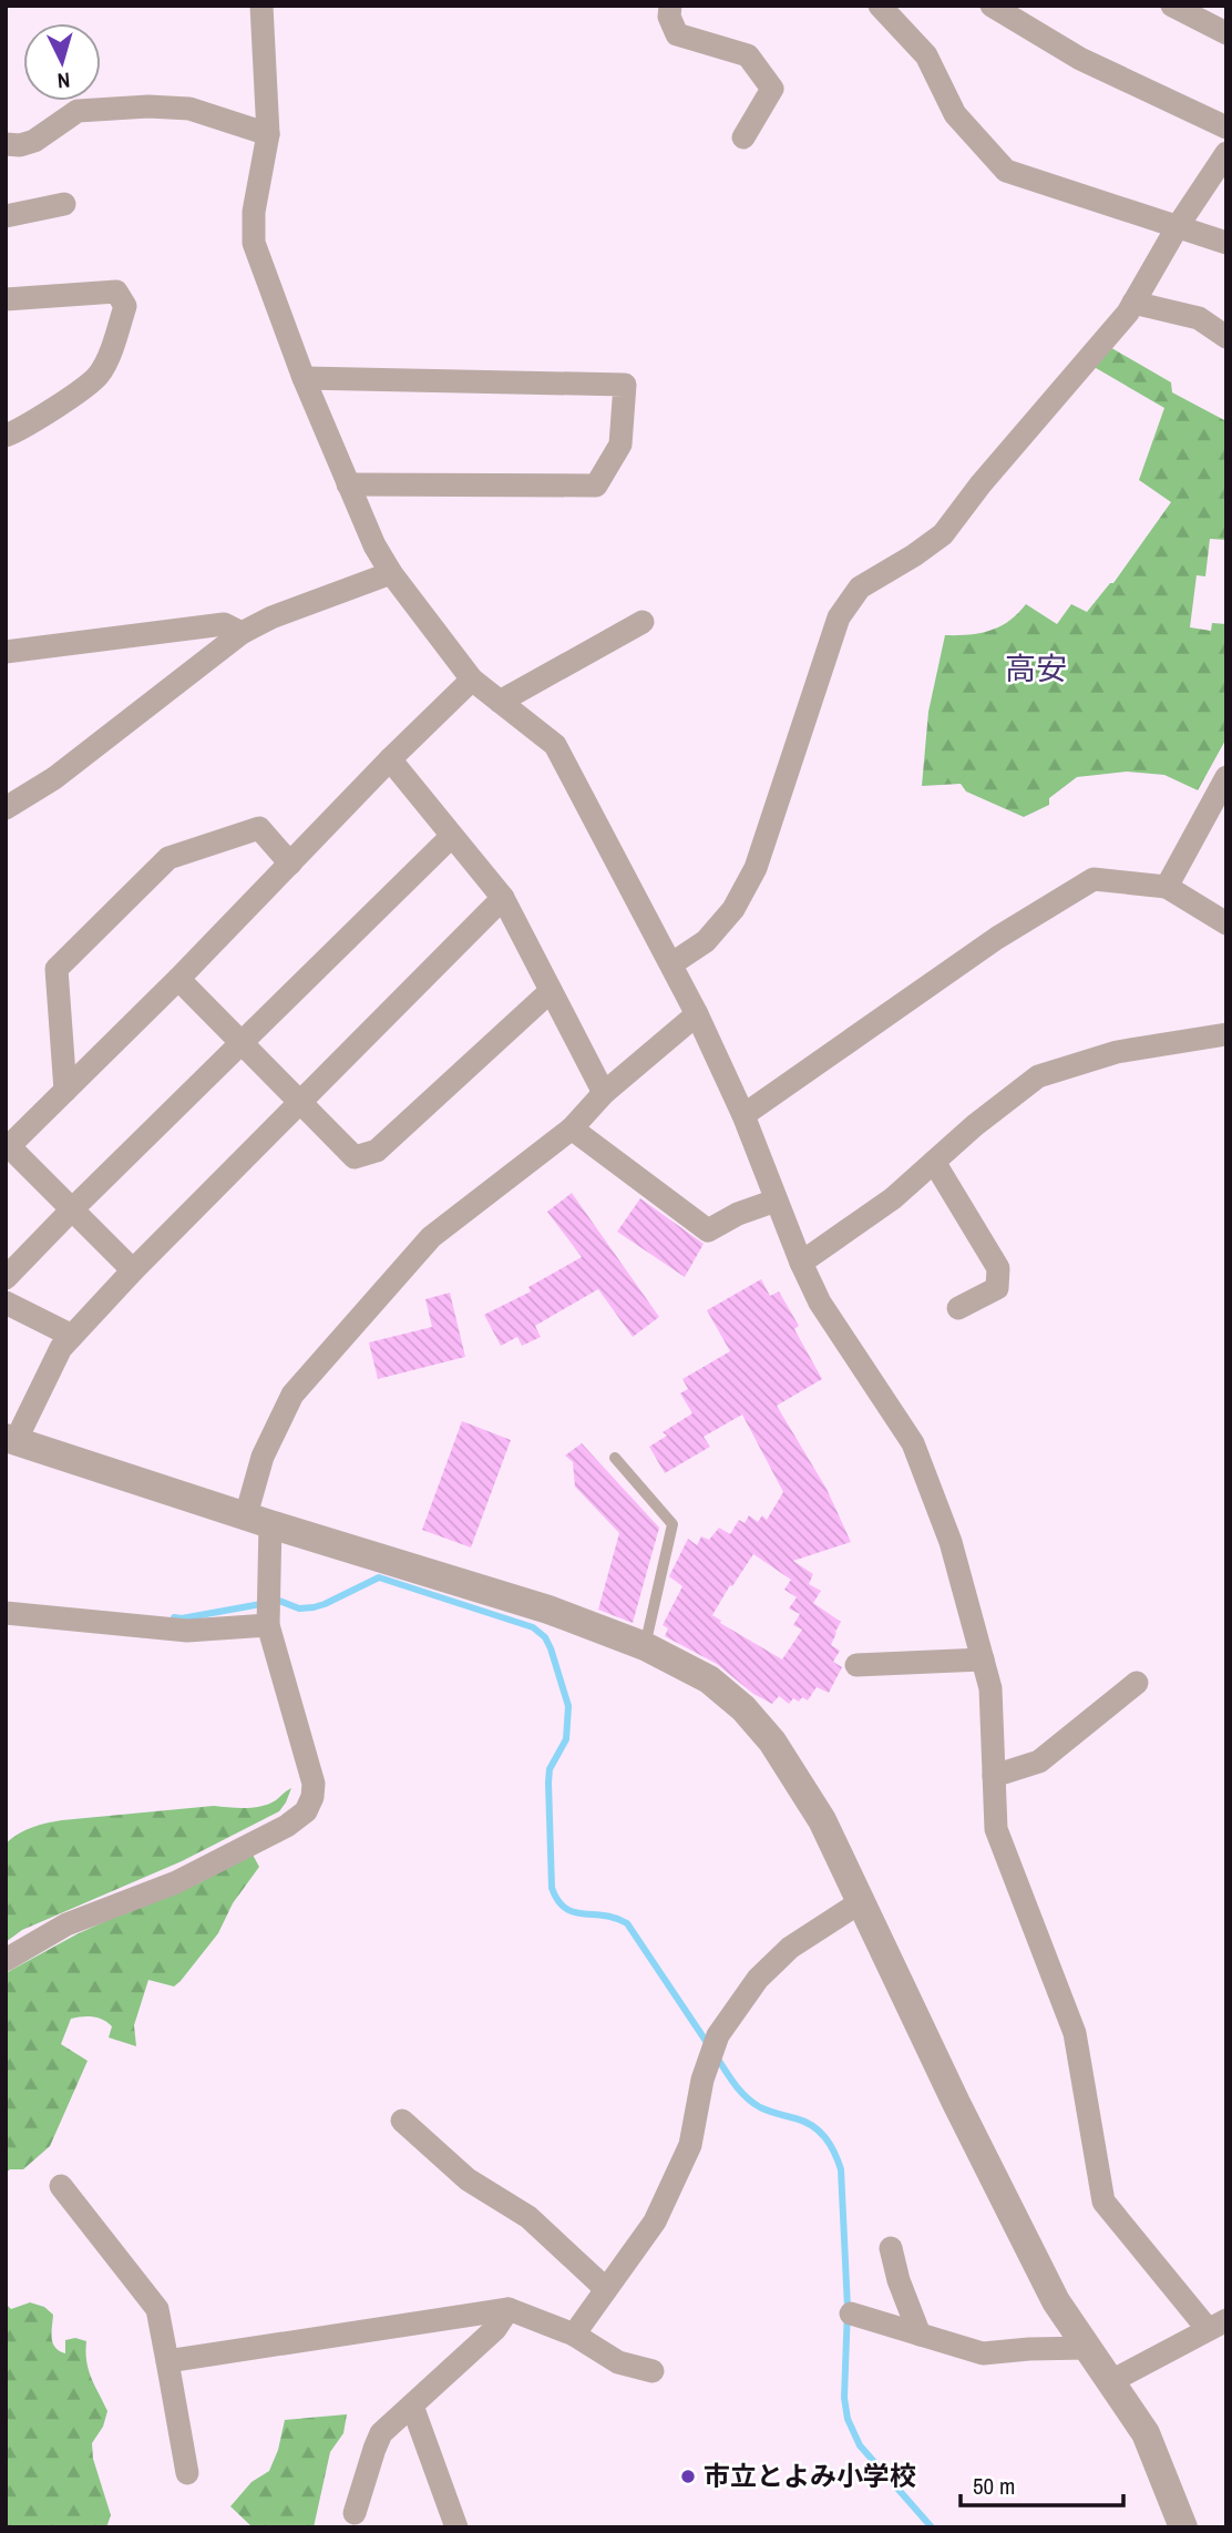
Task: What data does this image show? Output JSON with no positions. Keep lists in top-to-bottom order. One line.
{"districts":["高安"],"places":["市立とよみ小学校"],"scale_bar":"50 m","north":"bottom"}
